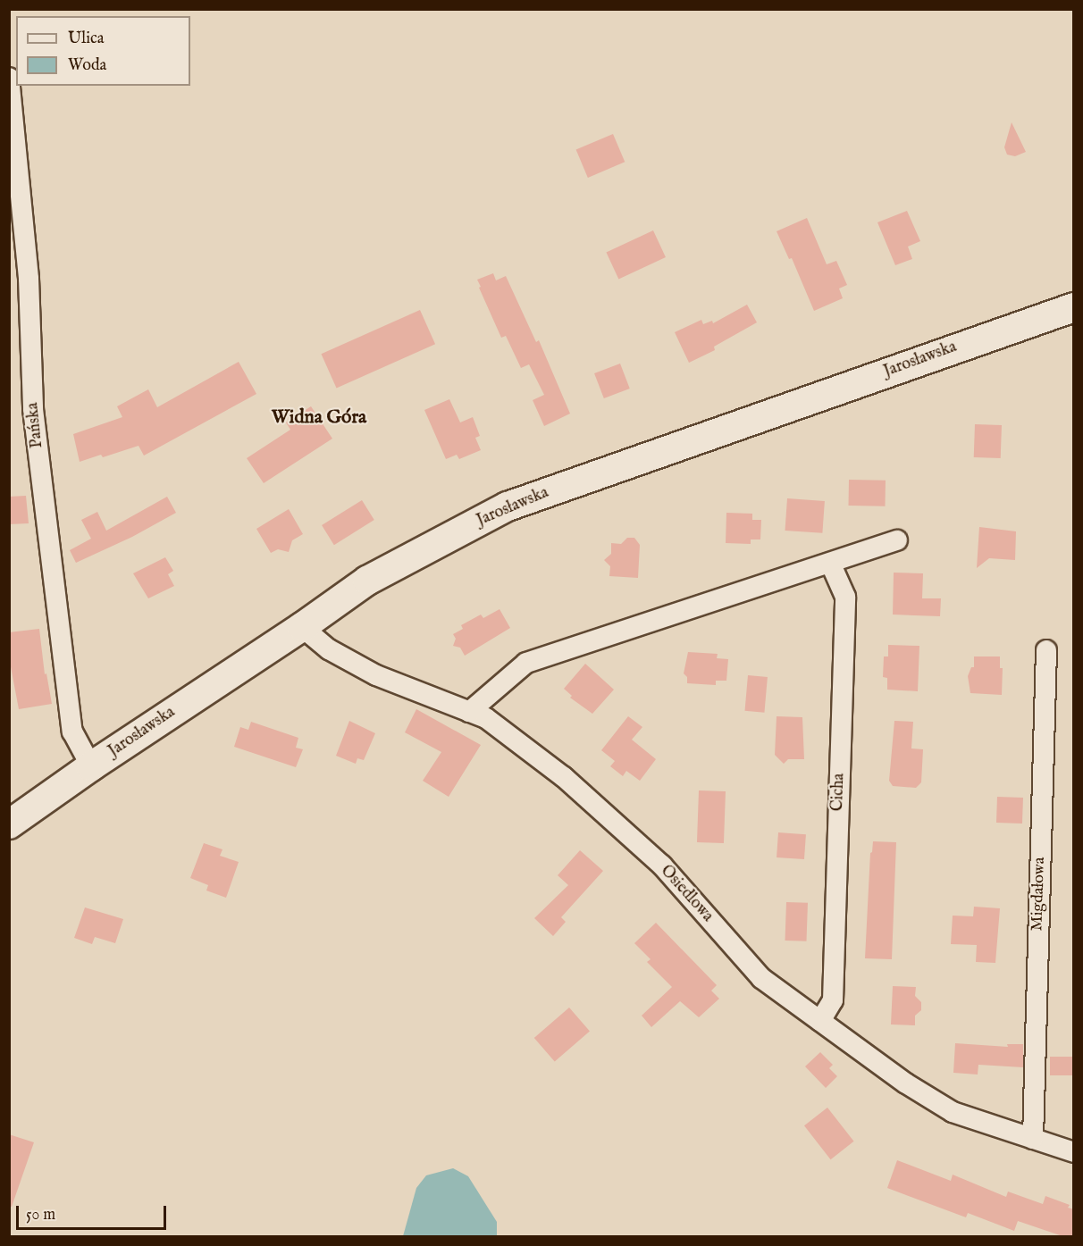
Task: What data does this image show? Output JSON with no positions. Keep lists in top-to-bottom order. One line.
{"streets":{"main road":["Jarosławska"],"street":["Pańska","Cicha","Osiedlowa","Migdałowa"]},"crossings":[["Jarosławska","Pańska"],["Jarosławska","Osiedlowa"],["Cicha","Osiedlowa"],["Osiedlowa","Migdałowa"]],"districts":["Widna Góra"],"legend":["Ulica","Woda"],"scale_bar":"50 m"}
